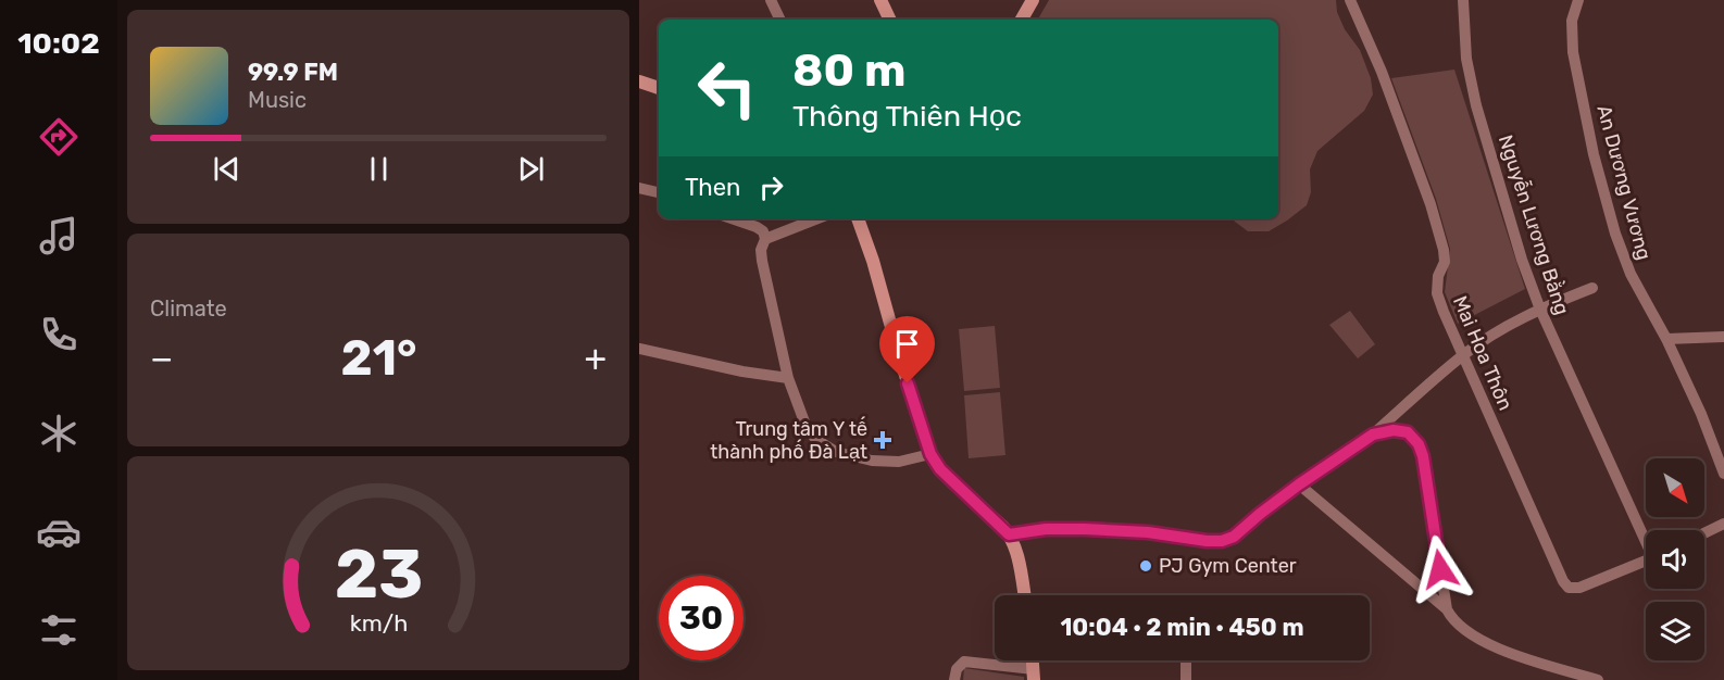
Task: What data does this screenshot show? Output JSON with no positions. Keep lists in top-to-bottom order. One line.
{"streets":{"street":["An Dương Vương","Nguyễn Lương Bằng","Mai Hoa Thôn"]},"places":{"health":["Trung tâm Y tế thành phố Đà Lạt"],"other":["PJ Gym Center"]},"north":"bottom right","page":{"tabs":"10:02","turn":["80 m","Thông Thiên Học"],"song":["99.9 FM","Music"],"then":"Then","tile":"Climate","heat":["−","21°","+"],"limit":"30","trip":"10:04 · 2 min · 450 m","gauge":["23","km/h"]}}
